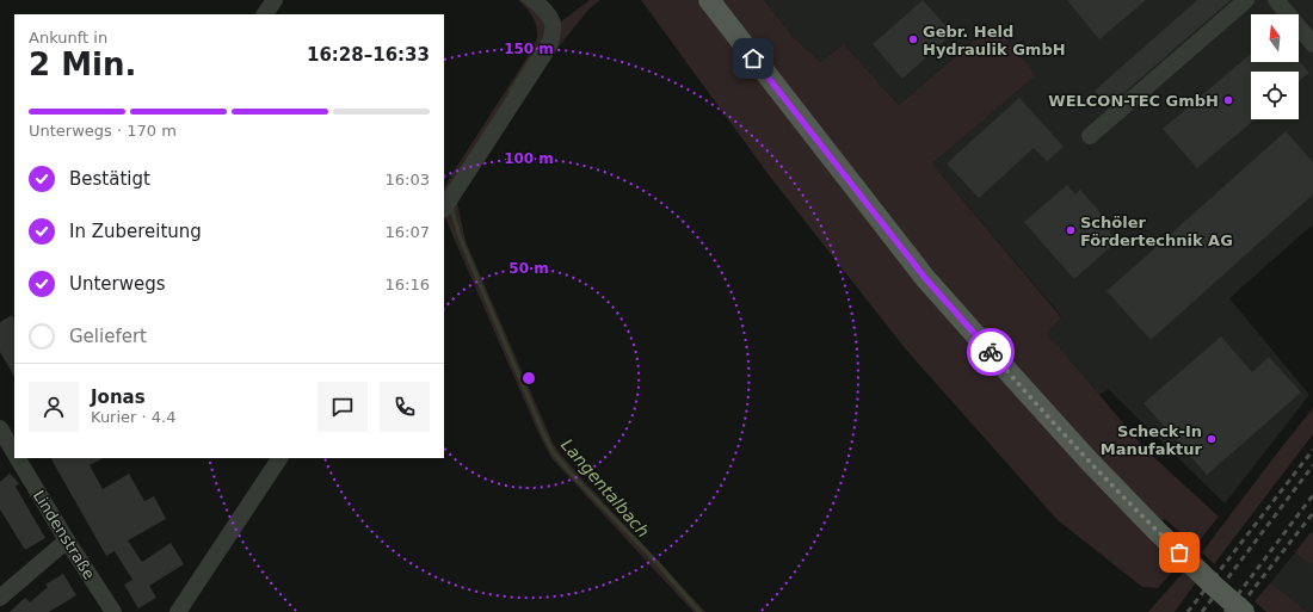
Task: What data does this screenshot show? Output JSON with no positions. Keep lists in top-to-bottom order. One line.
{"streets":{"street":["Lindenstraße"]},"water":["Langentalbach"],"places":["Gebr. Held Hydraulik GmbH","WELCON-TEC GmbH","Schöler Fördertechnik AG","Scheck-In Manufaktur"],"north":"top","page":{"heading":["2 Min.","Ankunft in","16:28–16:33"],"panel":["Jonas","Kurier · 4.4"],"bar":"Unterwegs · 170 m","list":[["Bestätigt","16:03"],["In Zubereitung","16:07"],["Unterwegs","16:16"],"Geliefert"]},"rings":["150 m","100 m","50 m"]}
